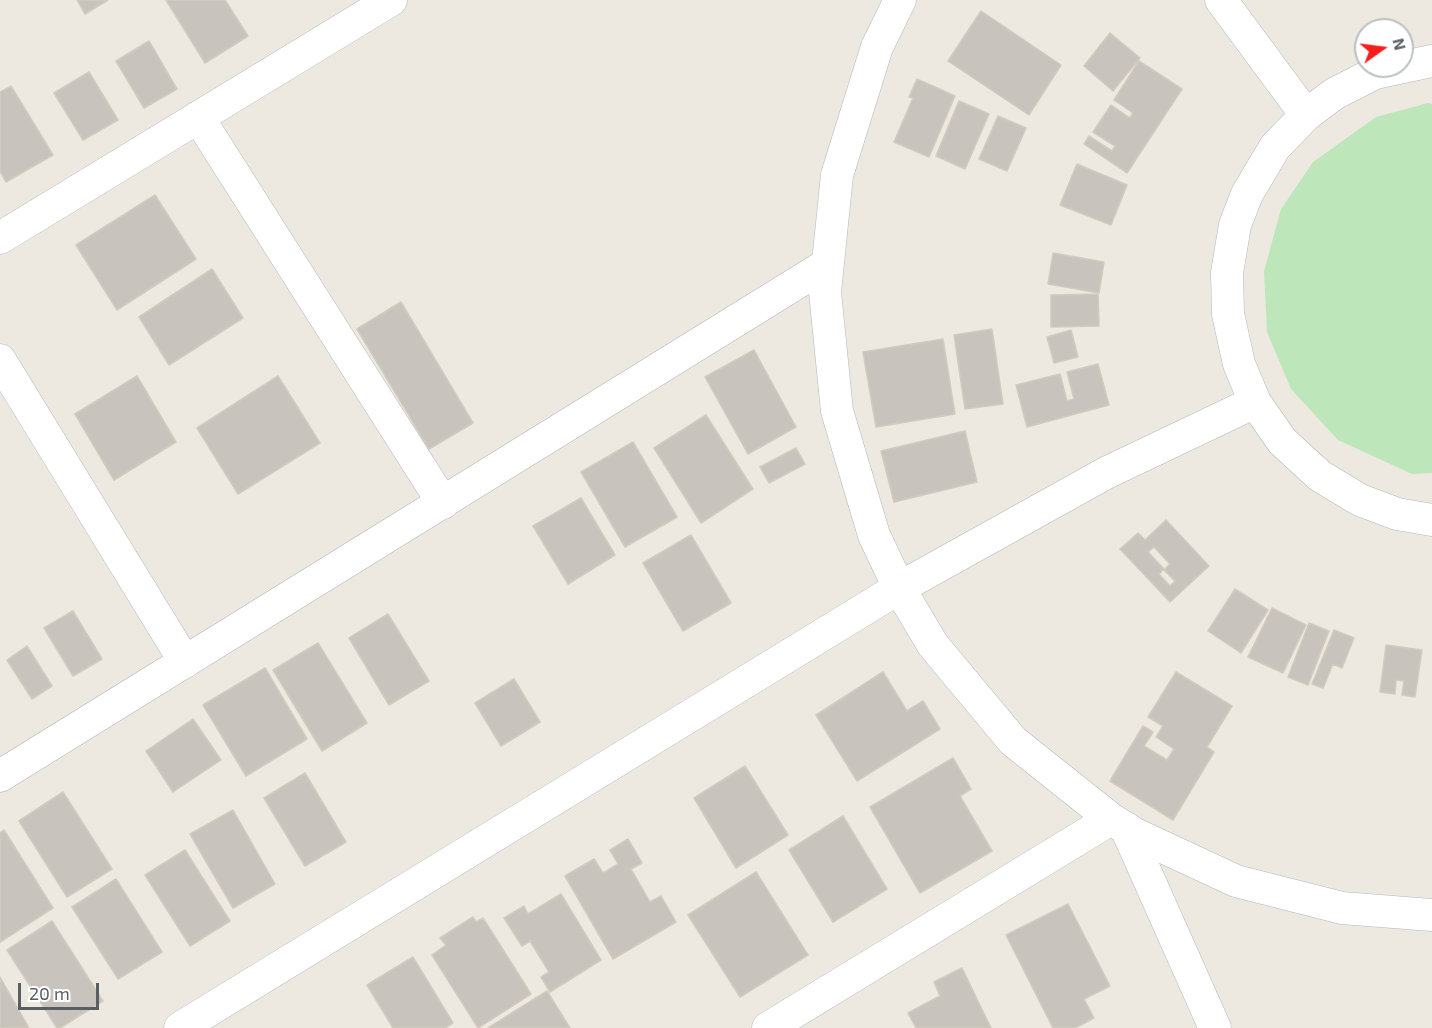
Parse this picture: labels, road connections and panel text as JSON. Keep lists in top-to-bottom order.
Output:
{
  "scale_bar": "20 m",
  "north": "right"
}
